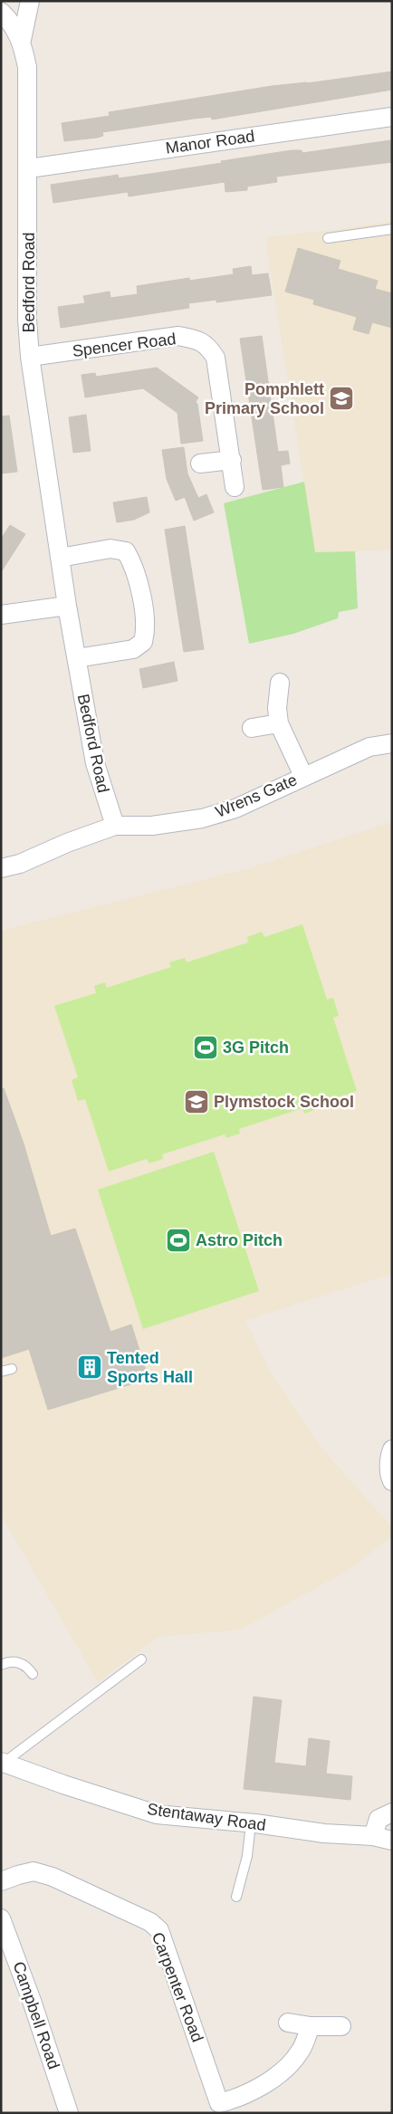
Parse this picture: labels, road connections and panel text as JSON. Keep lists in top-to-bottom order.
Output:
{
  "streets": {
    "street": [
      "Manor Road",
      "Bedford Road",
      "Spencer Road",
      "Wrens Gate",
      "Stentaway Road",
      "Carpenter Road",
      "Campbell Road"
    ]
  },
  "crossings": [
    ["Manor Road", "Bedford Road"],
    ["Bedford Road", "Spencer Road"],
    ["Bedford Road", "Wrens Gate"]
  ],
  "places": {
    "school or university": ["Pomphlett Primary School", "Plymstock School"],
    "sports": ["3G Pitch", "Astro Pitch"],
    "building": ["Tented Sports Hall"]
  }
}
